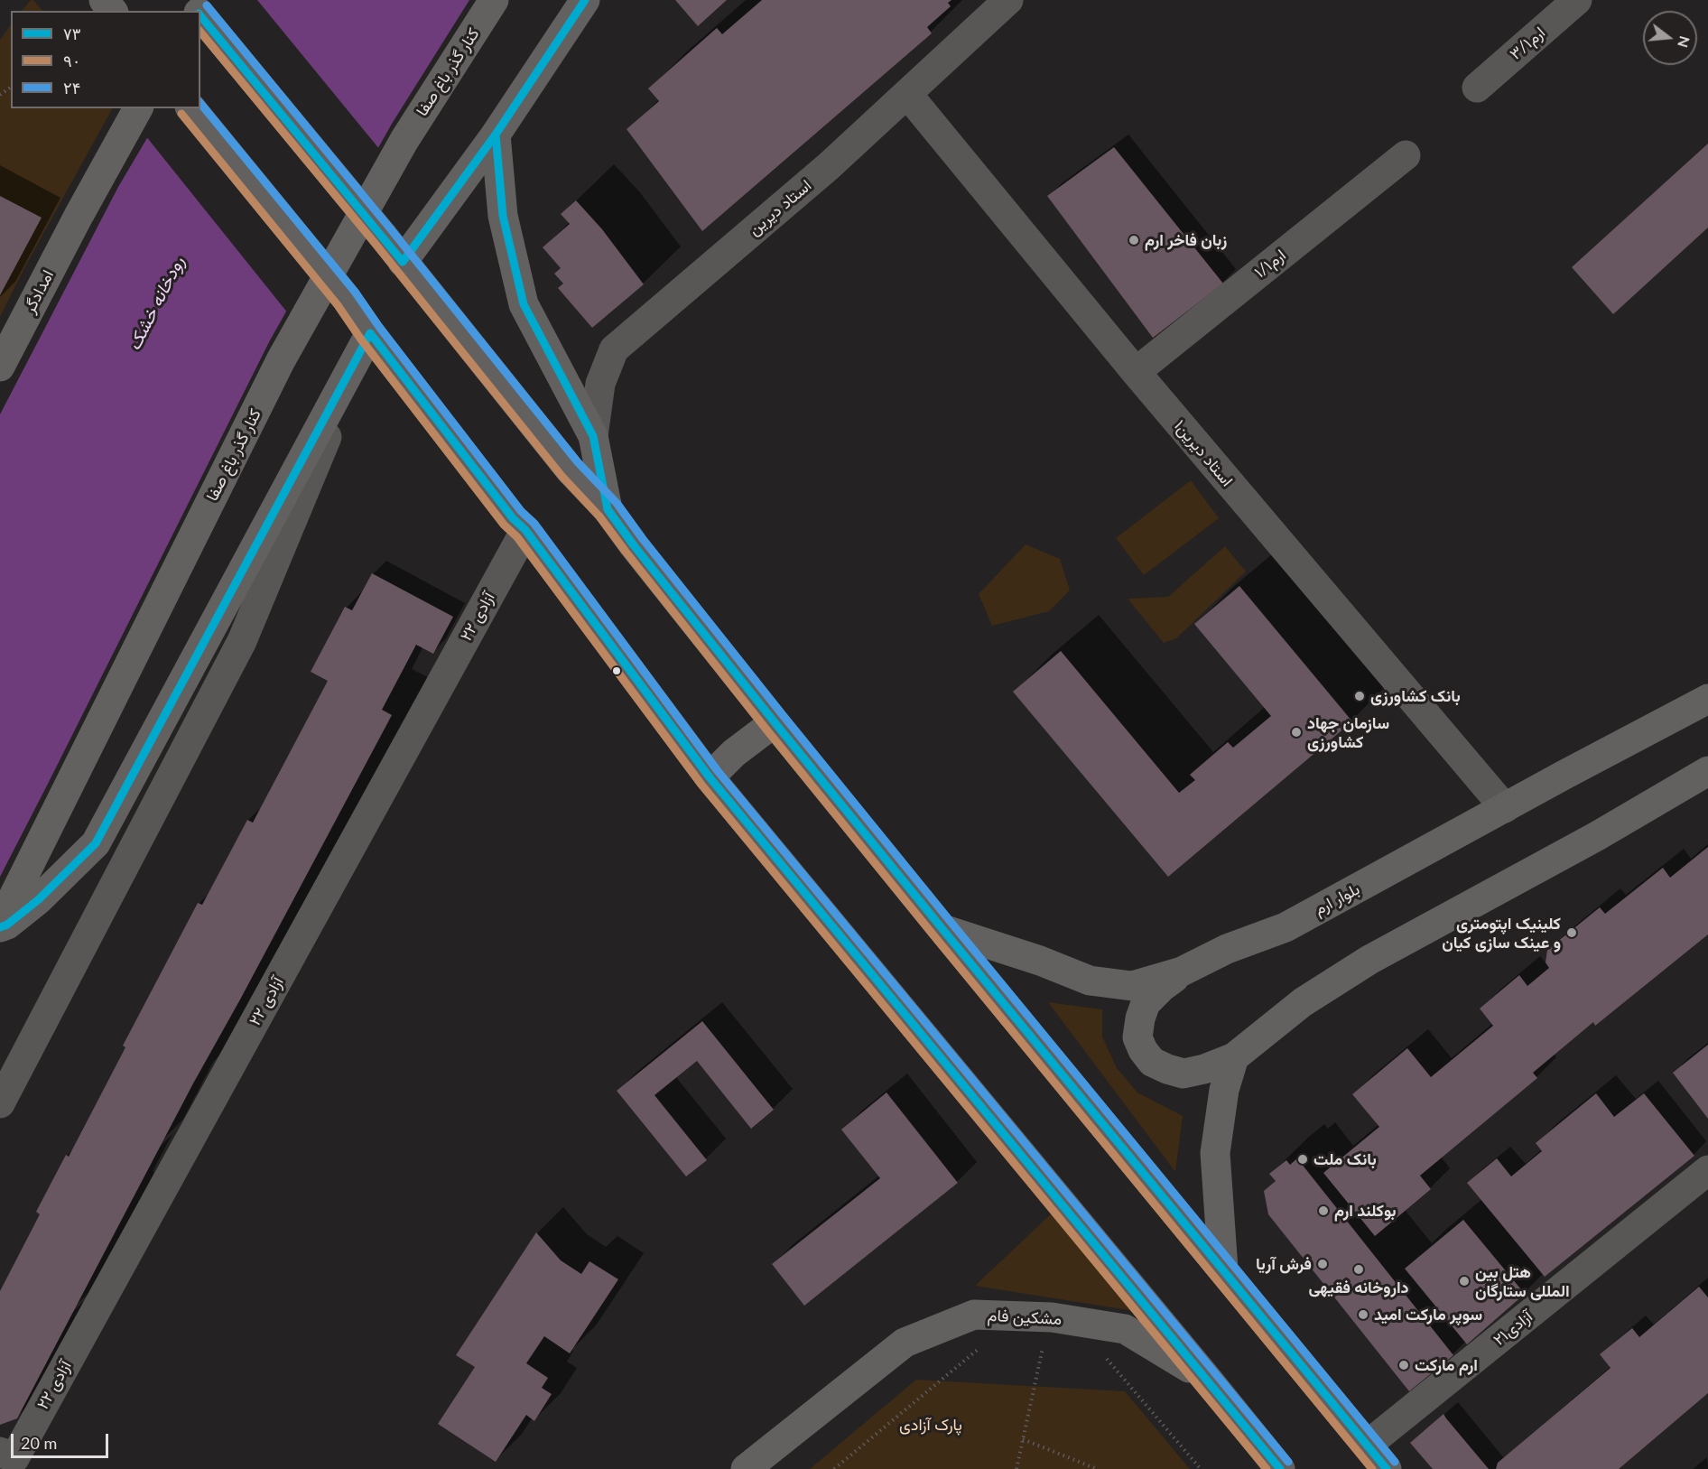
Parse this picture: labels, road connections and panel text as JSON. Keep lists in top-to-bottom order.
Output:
{
  "streets": {
    "main road": [
      "کنار گذر باغ صفا",
      "امدادگر",
      "بلوار ارم",
      "مشکین فام"
    ],
    "street": [
      "۳/۱ارم",
      "استاد دیرین",
      "۱/۱ارم",
      "استاد دیرین۱",
      "آزادی ۲۲",
      "آزادی۲۱"
    ]
  },
  "crossings": [
    ["استاد دیرین", "استاد دیرین۱"],
    ["۱/۱ارم", "استاد دیرین۱"],
    ["استاد دیرین۱", "بلوار ارم"]
  ],
  "water": ["رودخانه خشک"],
  "parks": ["پارک آزادی"],
  "places": [
    "زبان فاخر ارم",
    "بانک کشاورزی",
    "سازمان جهاد کشاورزی",
    "کلینیک اپتومتری و عینک سازی کیان",
    "بانک ملت",
    "بوکلند ارم",
    "فرش آریا",
    "داروخانه فقیهی",
    "هتل بین المللی ستارگان",
    "سوپر مارکت امید",
    "ارم مارکت"
  ],
  "lines": ["transit line ۷۳", "transit line ۲۴", "transit line ۹۰"],
  "legend": ["۷۳", "۹۰", "۲۴"],
  "scale_bar": "20 m",
  "north": "right"
}
